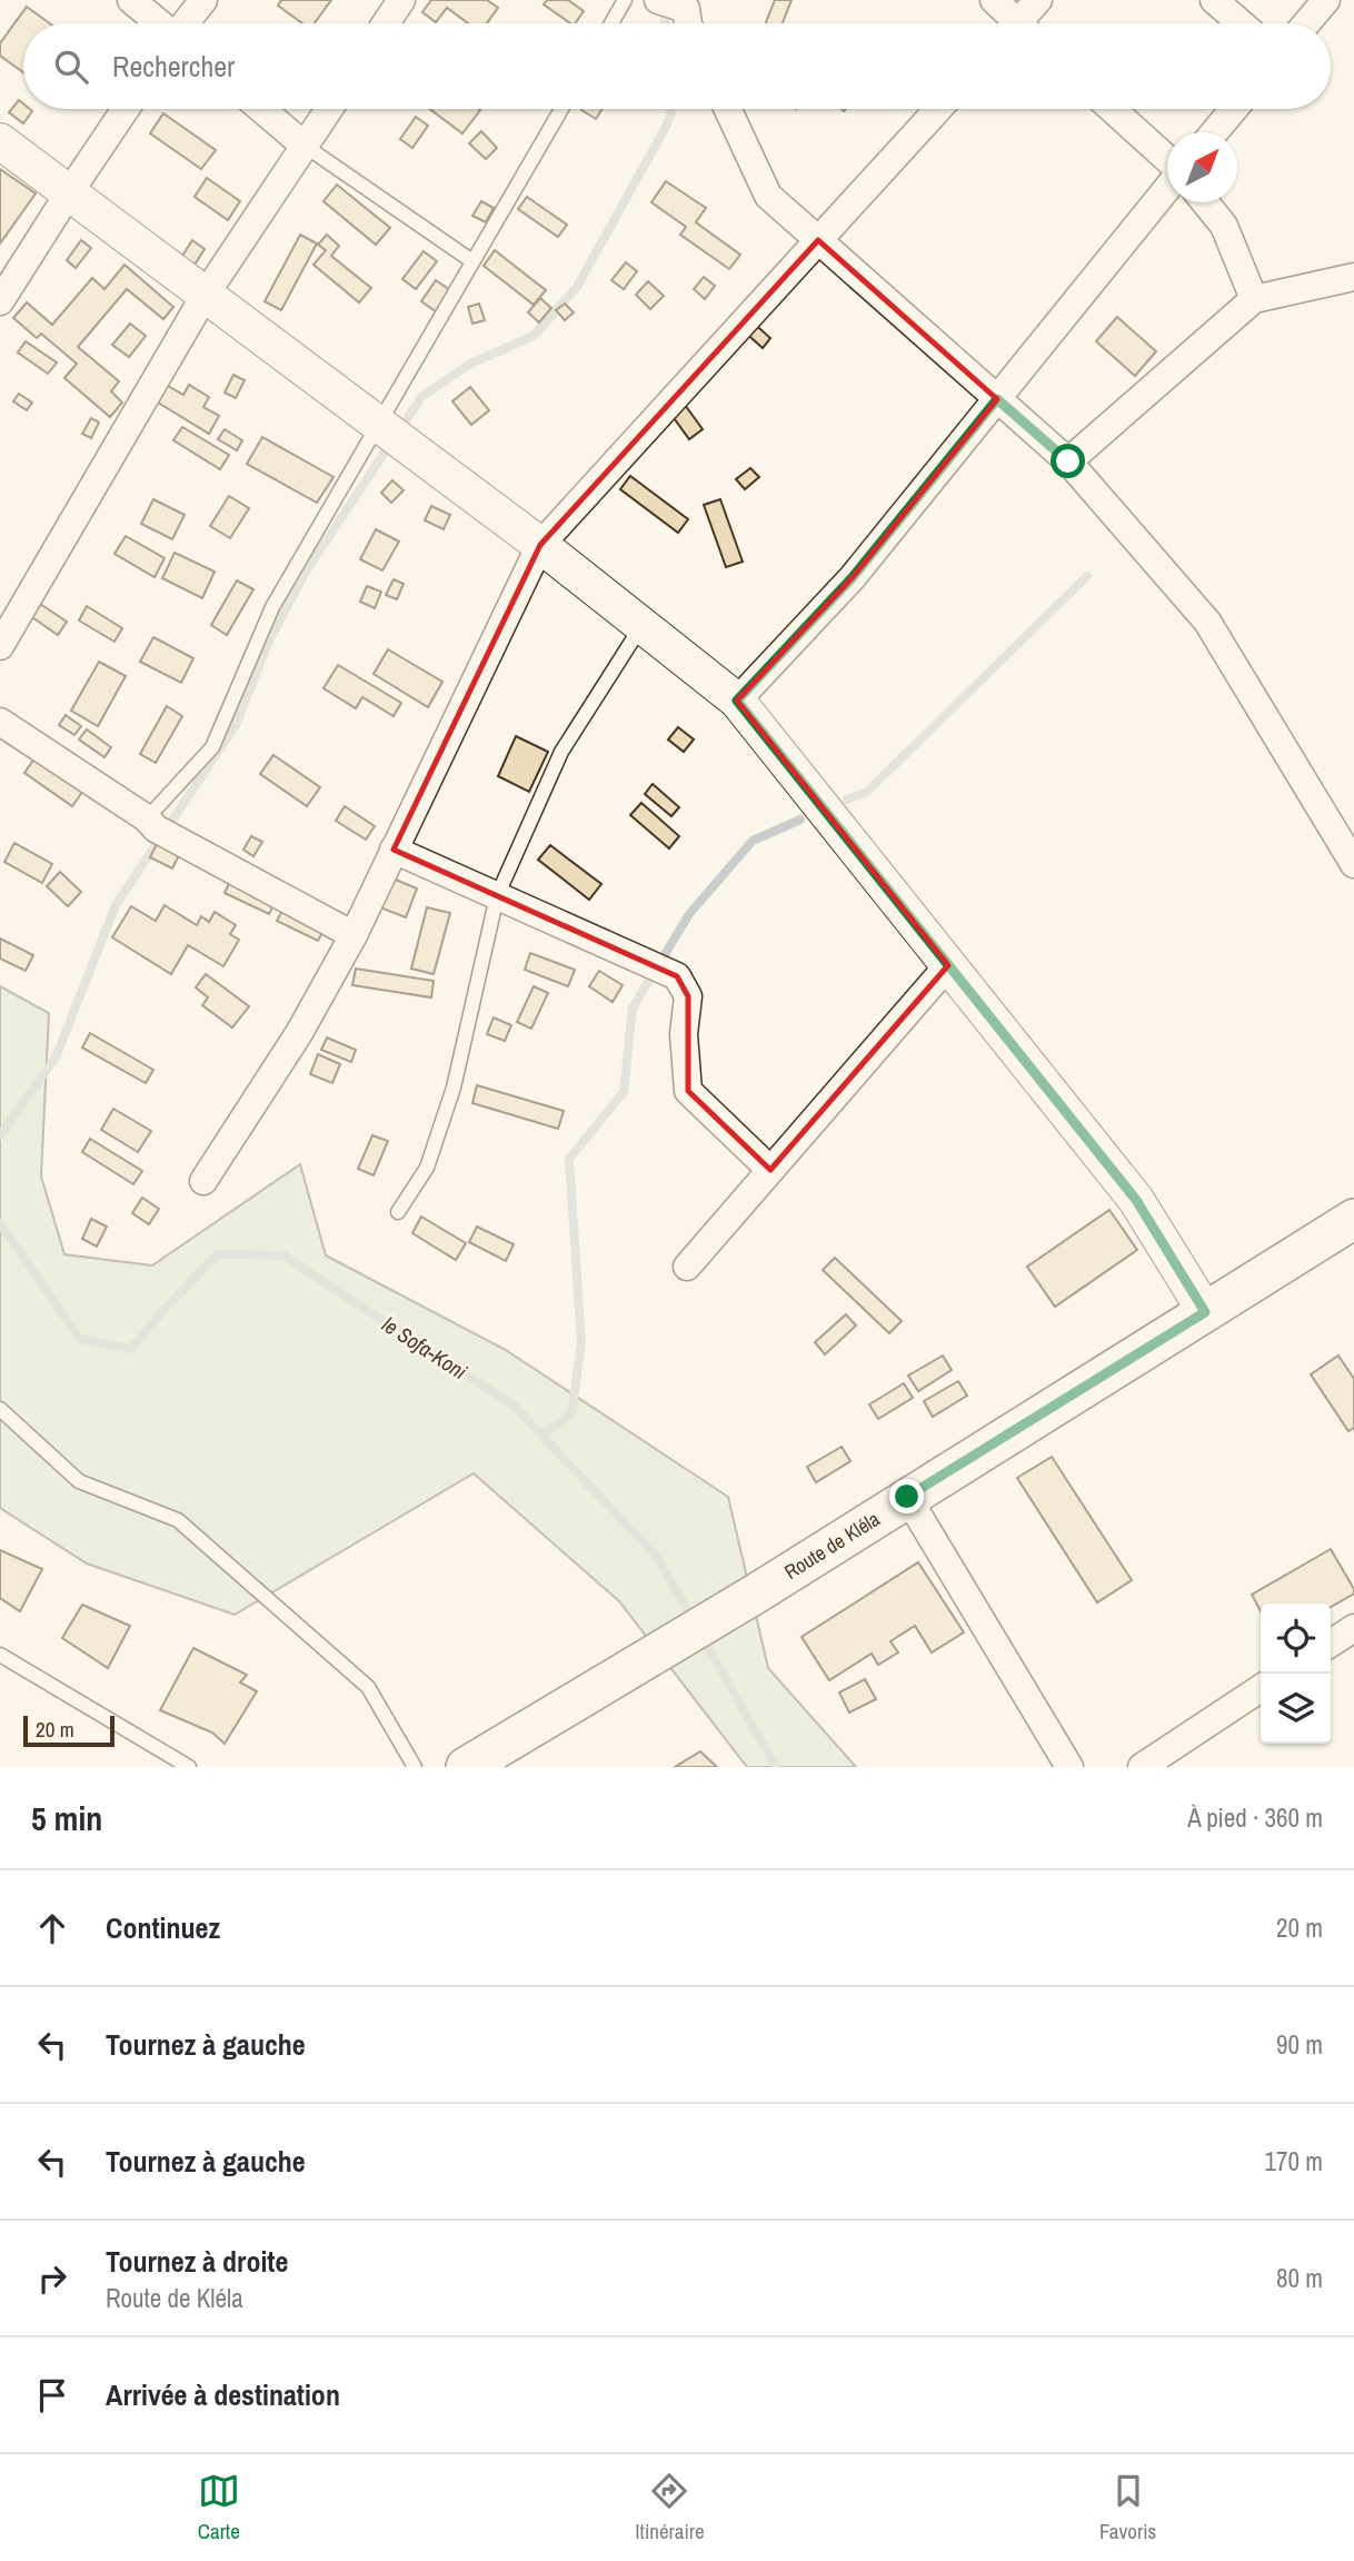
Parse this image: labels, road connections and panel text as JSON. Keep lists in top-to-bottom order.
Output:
{
  "streets": {
    "main road": ["Route de Kléla"]
  },
  "water": ["le Sofa-Koni"],
  "scale_bar": "20 m",
  "north": "top right",
  "page": {
    "search": "Rechercher",
    "scale": "20 m",
    "heading": ["5 min", "À pied · 360 m"],
    "list": [
      ["Continuez", "20 m"],
      ["Tournez à gauche", "90 m"],
      ["Tournez à gauche", "170 m"],
      ["Tournez à droite", "Route de Kléla", "80 m"],
      "Arrivée à destination"
    ],
    "nav": ["Carte", "Itinéraire", "Favoris"]
  }
}
